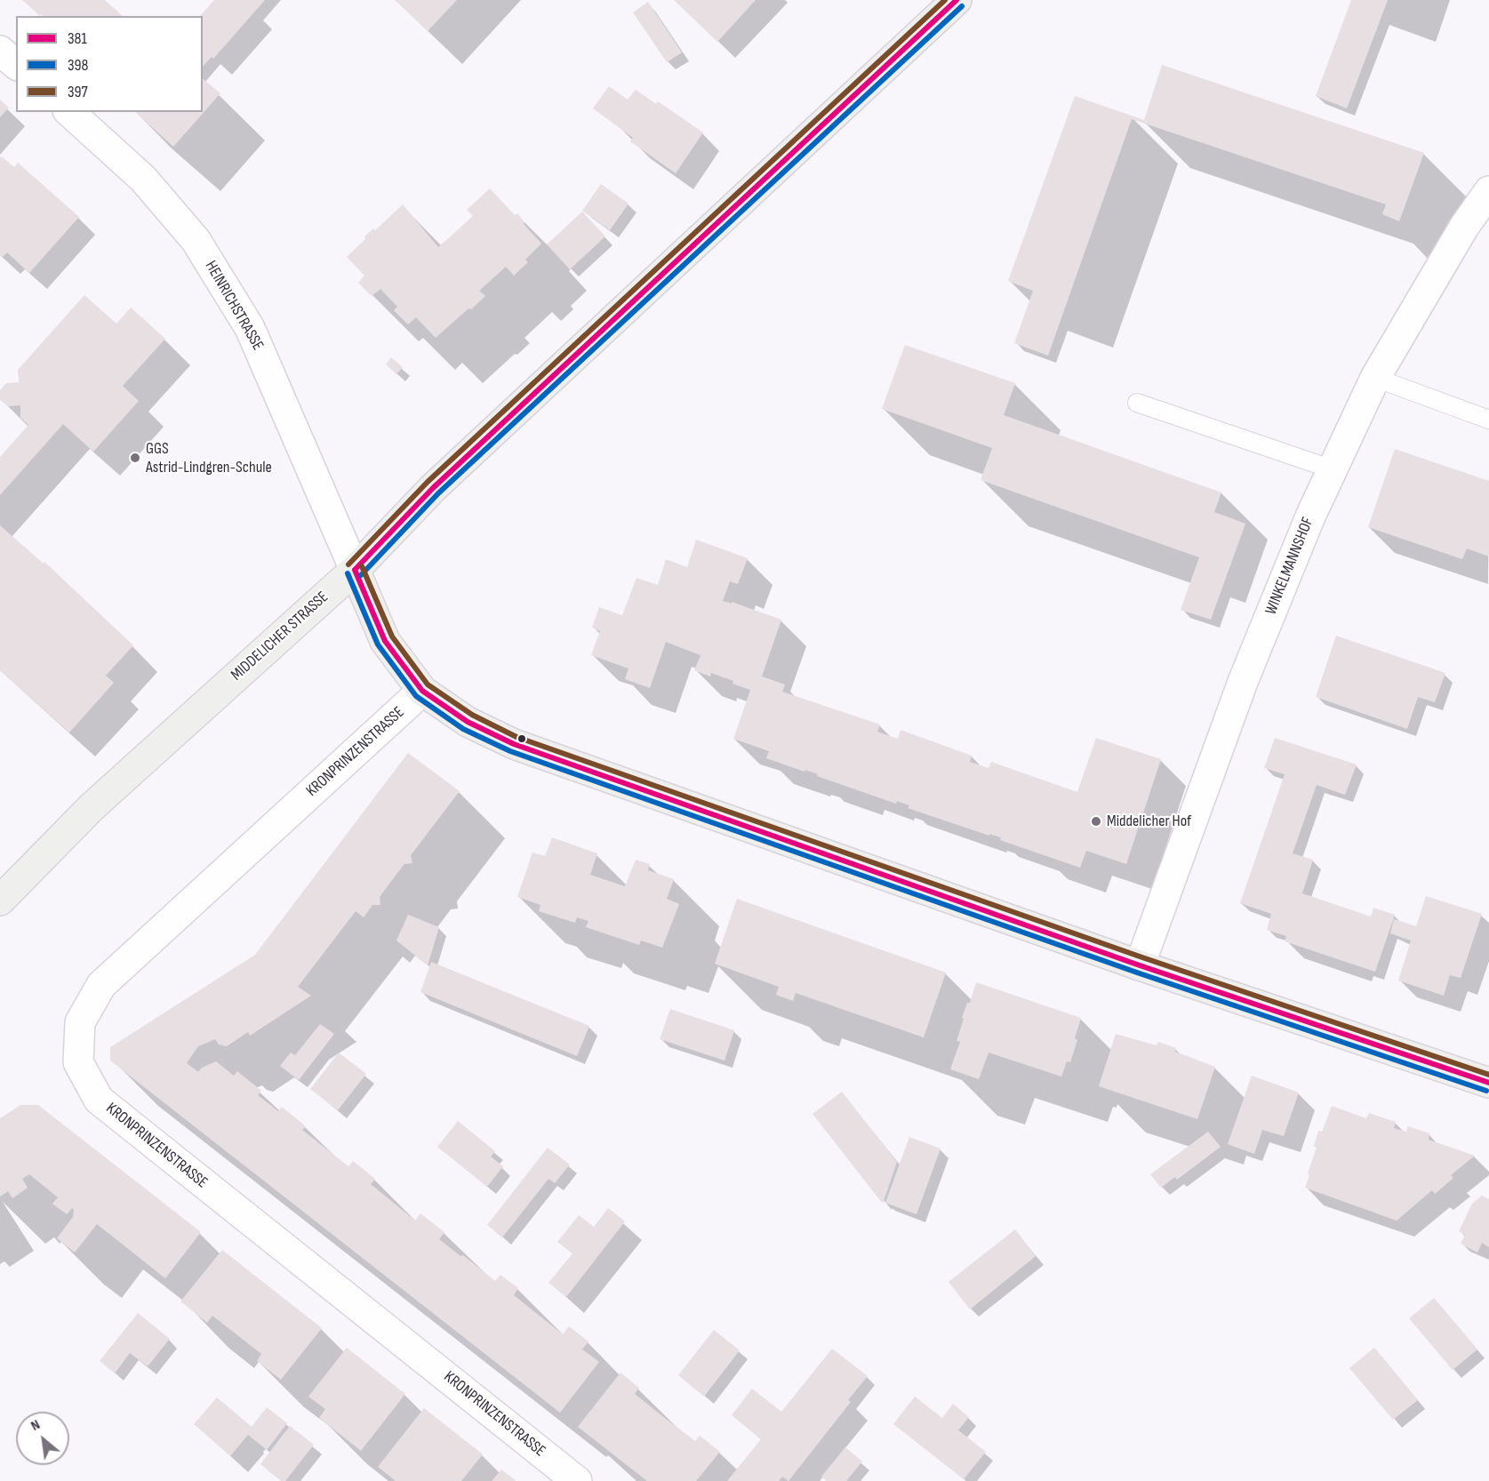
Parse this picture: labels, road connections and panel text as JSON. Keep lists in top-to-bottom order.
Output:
{
  "streets": {
    "street": [
      "HEINRICHSTRASSE",
      "WINKELMANNSHOF",
      "MIDDELICHER STRASSE",
      "KRONPRINZENSTRASSE"
    ]
  },
  "crossings": [
    ["HEINRICHSTRASSE", "MIDDELICHER STRASSE"]
  ],
  "places": ["GGS Astrid-Lindgren-Schule", "Middelicher Hof"],
  "lines": ["transit line 381", "transit line 397", "transit line 398"],
  "legend": ["381", "398", "397"],
  "north": "top left"
}
